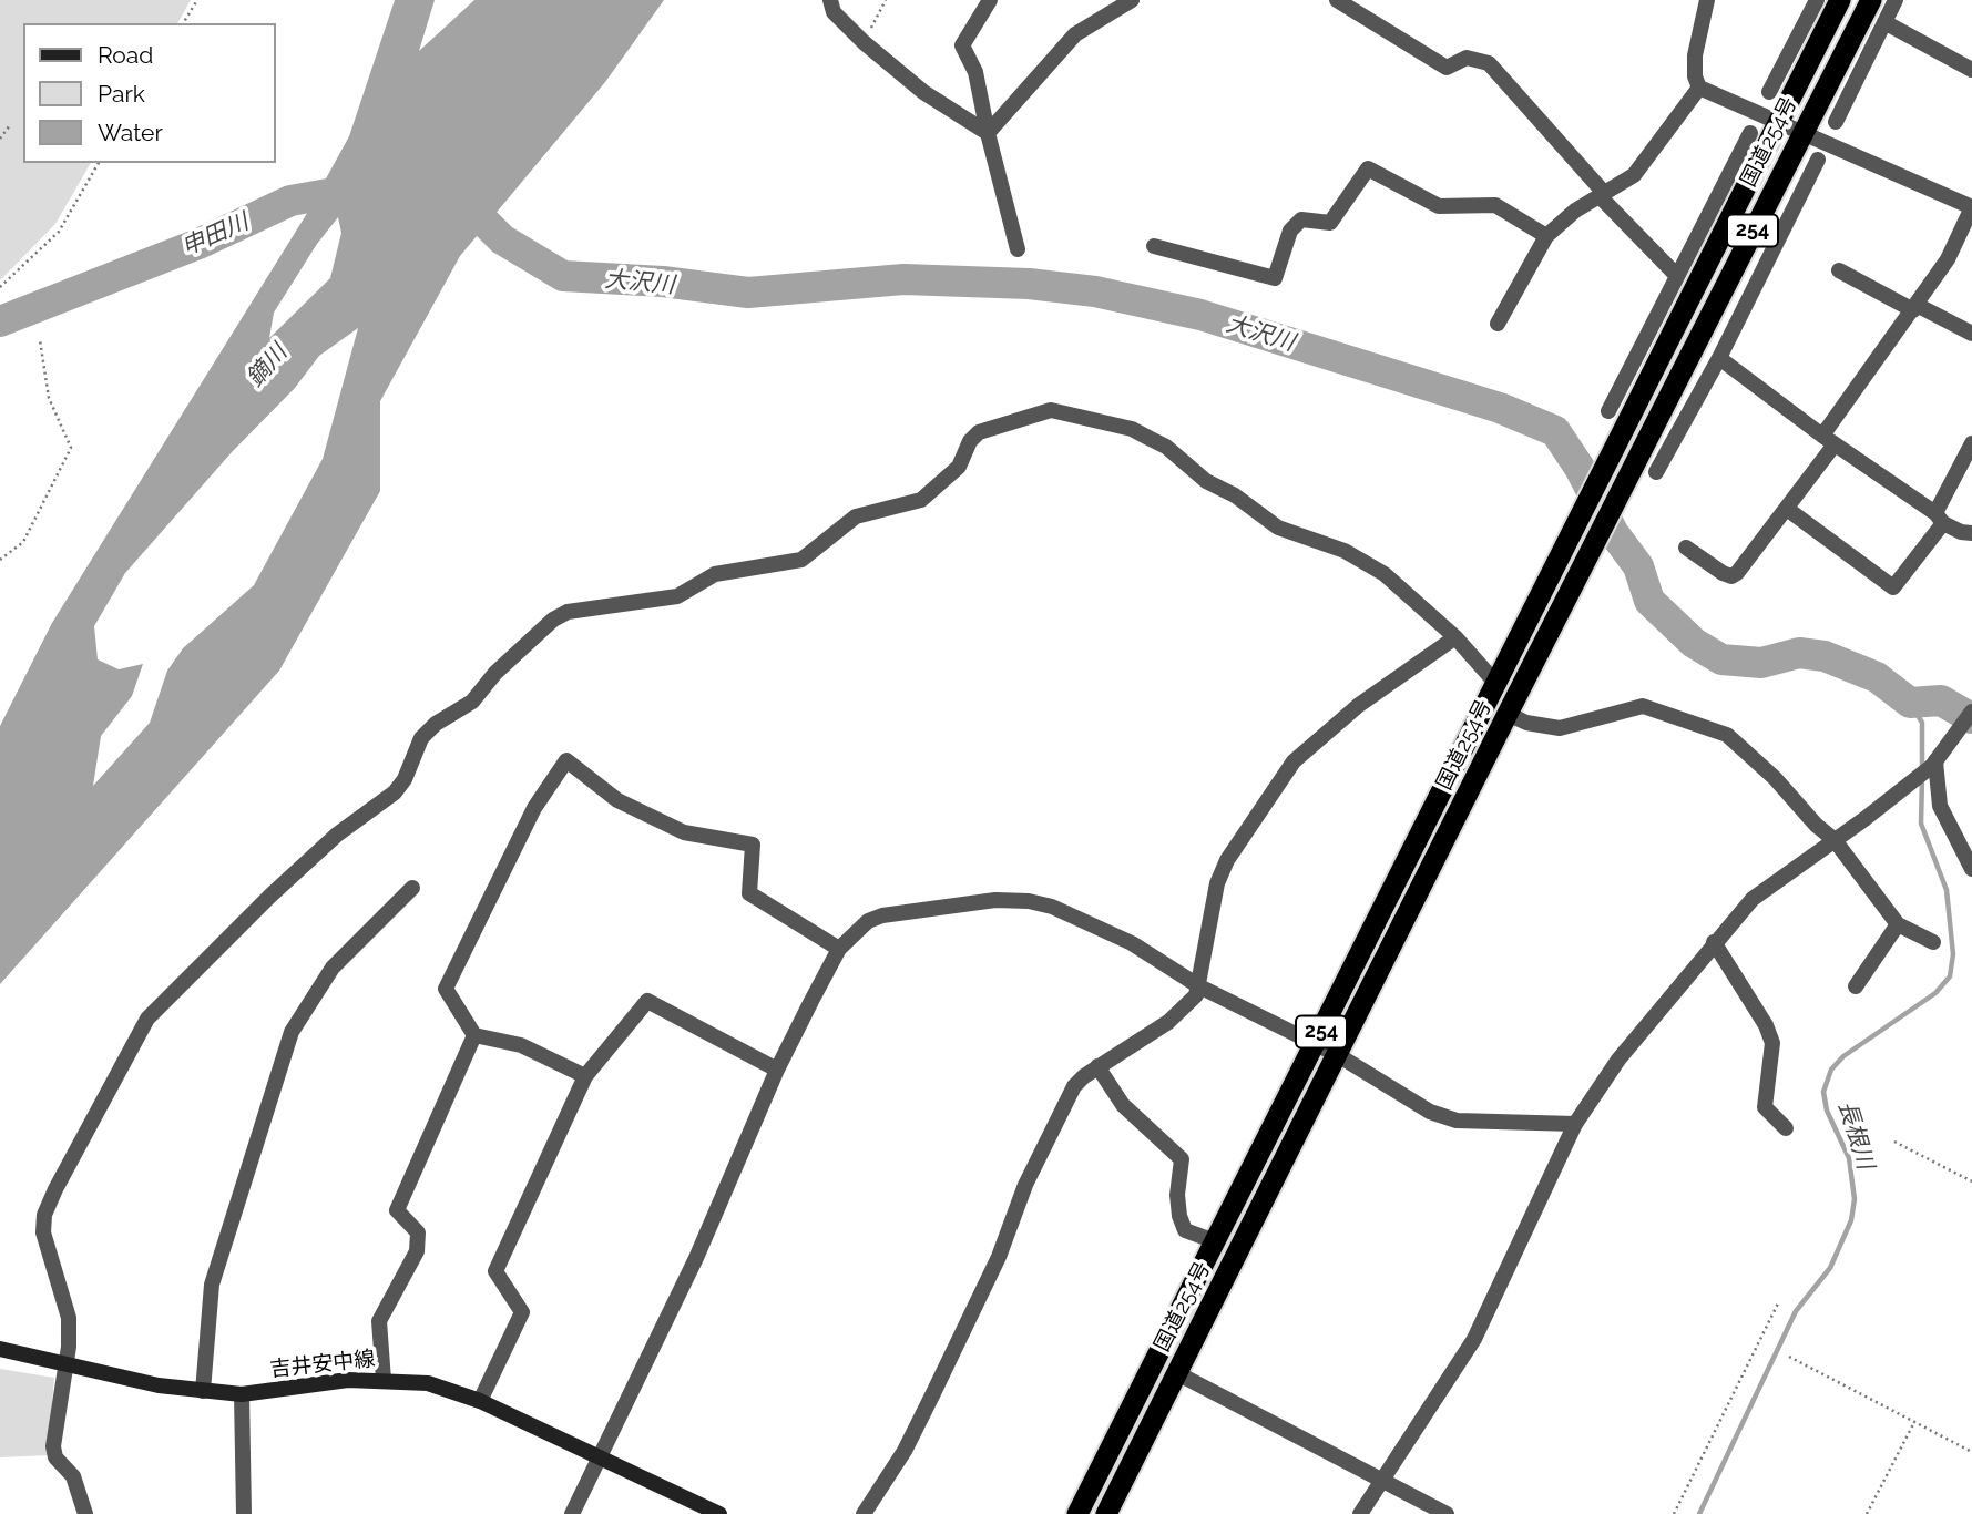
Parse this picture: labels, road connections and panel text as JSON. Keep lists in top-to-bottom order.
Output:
{
  "streets": {
    "highway": ["国道254号", "254"],
    "main road": ["吉井安中線"]
  },
  "water": [
    "申田川",
    "大沢川",
    "鏑川",
    "長根川"
  ],
  "legend": ["Road", "Park", "Water"]
}
